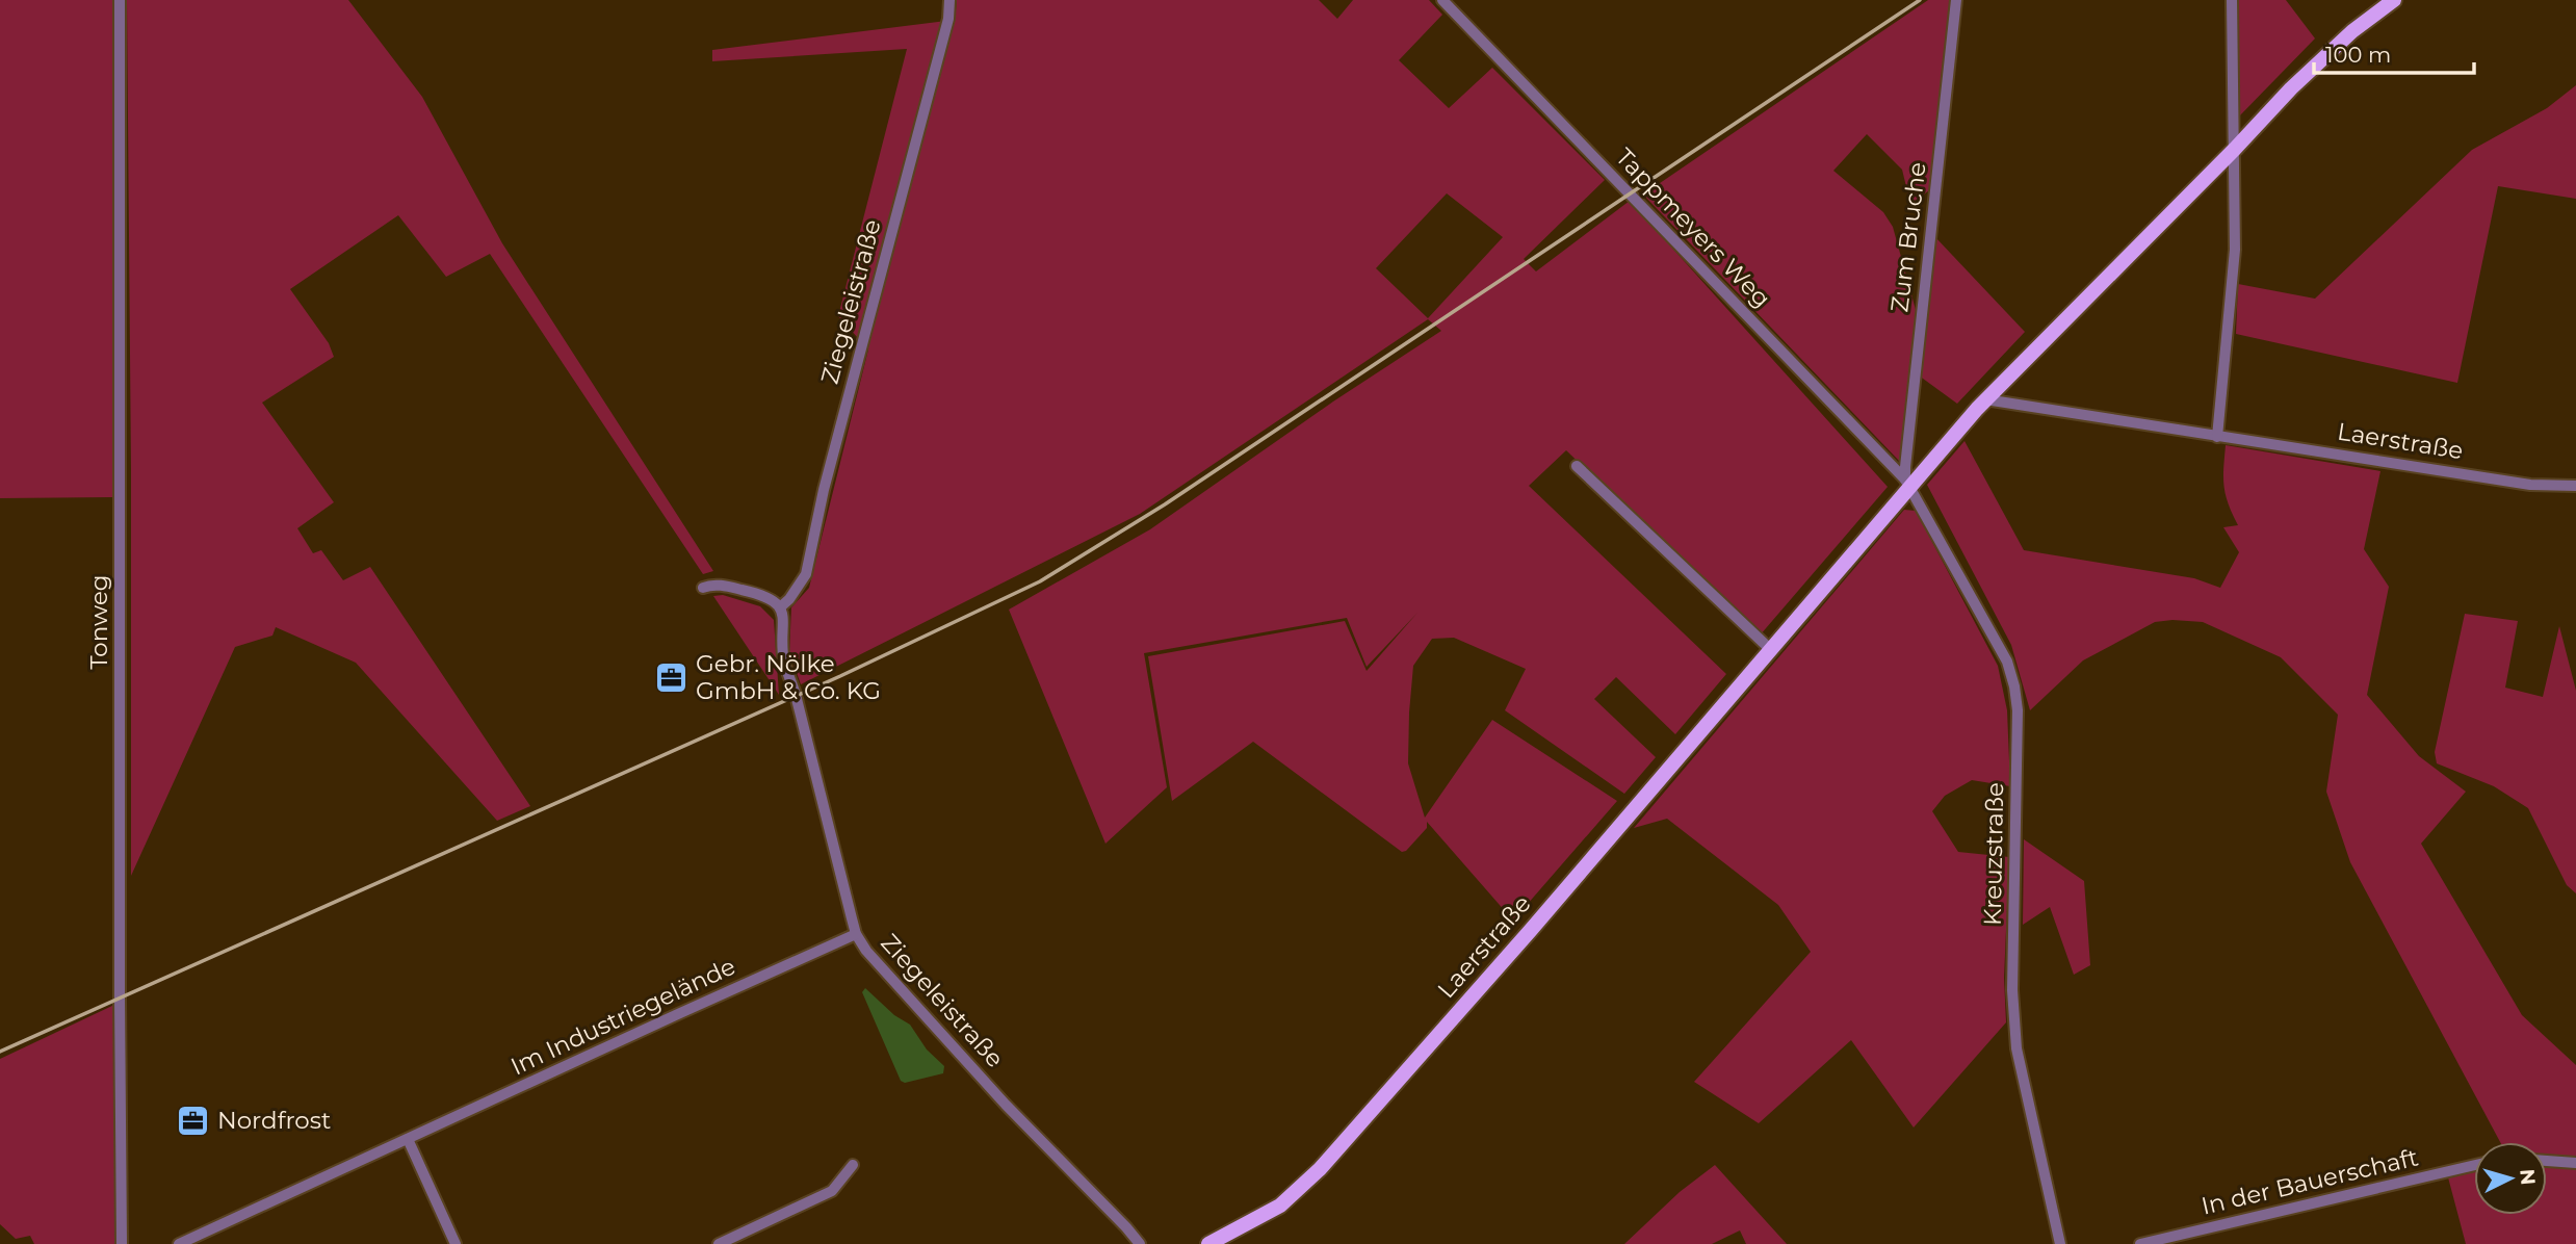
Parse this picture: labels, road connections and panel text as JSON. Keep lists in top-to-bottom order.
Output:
{
  "streets": {
    "main road": ["Laerstraße"],
    "street": [
      "Tappmeyers Weg",
      "Zum Bruche",
      "Ziegeleistraße",
      "Tonweg",
      "Kreuzstraße",
      "Im Industriegelände",
      "In der Bauerschaft"
    ]
  },
  "crossings": [
    ["Tappmeyers Weg", "Zum Bruche"],
    ["Tappmeyers Weg", "Laerstraße"],
    ["Tappmeyers Weg", "Kreuzstraße"],
    ["Zum Bruche", "Laerstraße"],
    ["Zum Bruche", "Kreuzstraße"],
    ["Ziegeleistraße", "Im Industriegelände"],
    ["Laerstraße", "Kreuzstraße"]
  ],
  "places": {
    "office": ["Gebr. Nölke GmbH & Co. KG", "Nordfrost"]
  },
  "scale_bar": "100 m",
  "north": "right"
}
